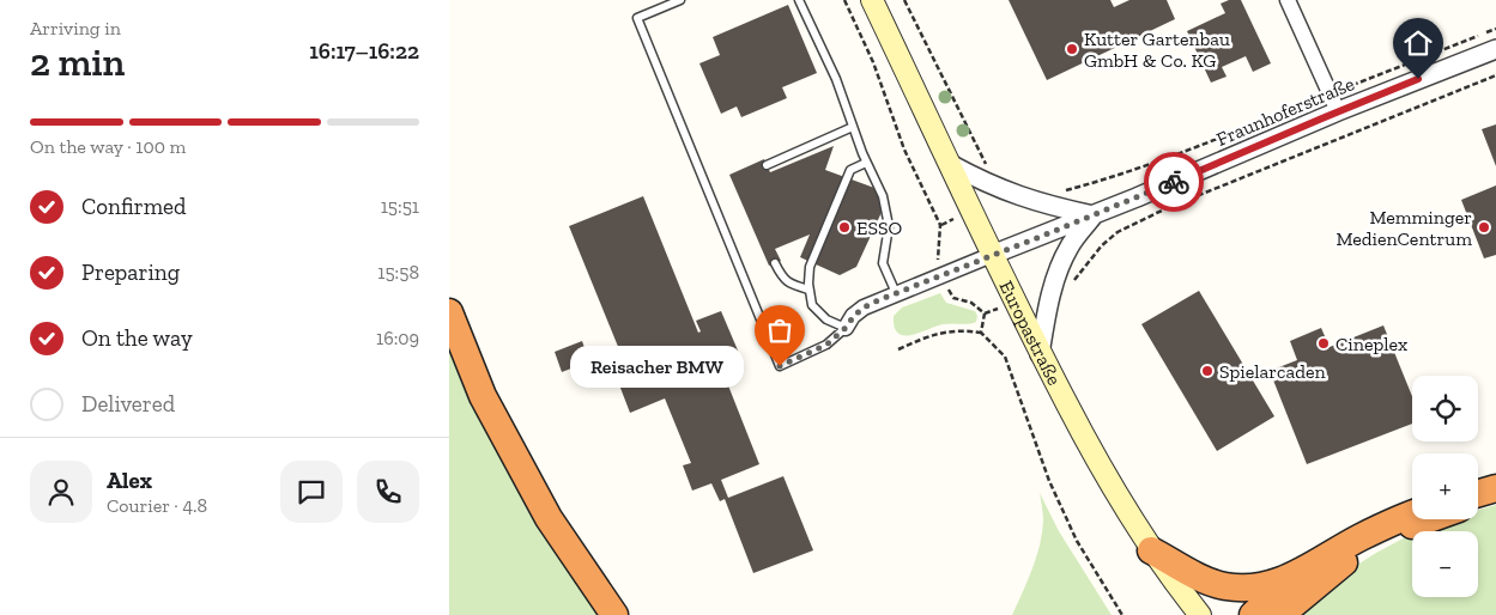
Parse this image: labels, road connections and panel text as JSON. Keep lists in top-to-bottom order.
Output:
{
  "streets": {
    "main road": ["Europastraße"],
    "street": ["Fraunhoferstraße"]
  },
  "crossings": [
    ["Fraunhoferstraße", "Europastraße"]
  ],
  "places": [
    "Kutter Gartenbau GmbH & Co. KG",
    "ESSO",
    "Memminger MedienCentrum",
    "Cineplex",
    "Reisacher BMW",
    "Spielarcaden"
  ],
  "page": {
    "heading": ["2 min", "Arriving in", "16:17–16:22"],
    "panel": ["Alex", "Courier · 4.8"],
    "bar": "On the way · 100 m",
    "list": [
      ["Confirmed", "15:51"],
      ["Preparing", "15:58"],
      ["On the way", "16:09"],
      "Delivered"
    ],
    "bubble": "Reisacher BMW",
    "map_buttons": ["+", "−"]
  }
}
